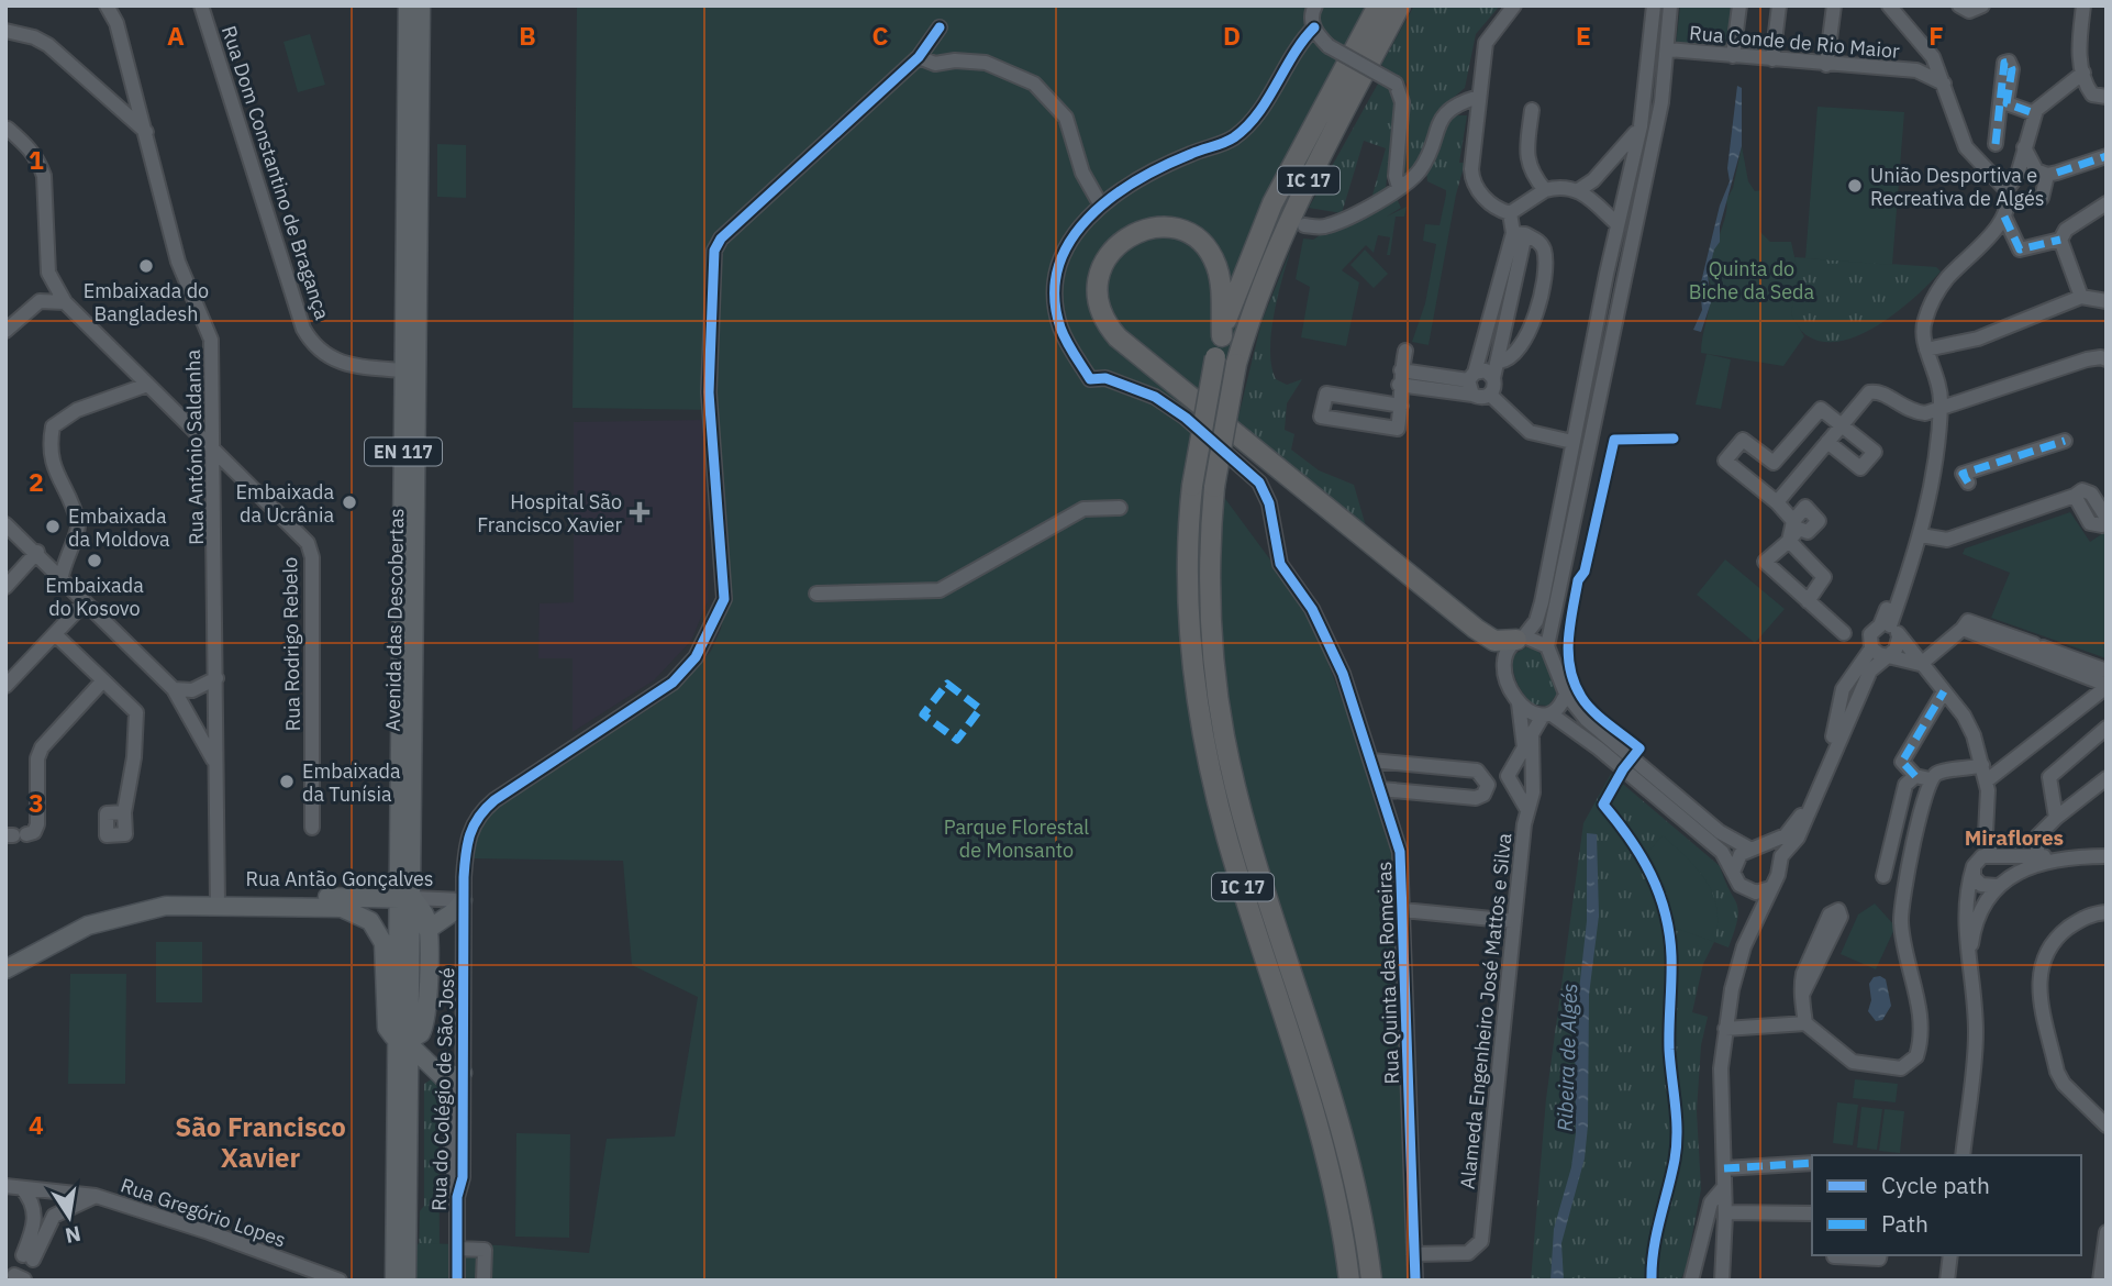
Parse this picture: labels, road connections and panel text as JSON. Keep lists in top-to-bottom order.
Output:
{
  "streets": {
    "highway": ["IC 17"],
    "main road": ["EN 117", "Avenida das Descobertas", "Rua Antão Gonçalves"],
    "street": [
      "Rua Conde de Rio Maior",
      "Rua Dom Constantino de Bragança",
      "Rua António Saldanha",
      "Rua Rodrigo Rebelo",
      "Rua Quinta das Romeiras",
      "Alameda Engenheiro José Mattos e Silva",
      "Rua do Colégio de São José",
      "Rua Gregório Lopes"
    ]
  },
  "crossings": [
    ["Rua Dom Constantino de Bragança", "Avenida das Descobertas"],
    ["Rua António Saldanha", "Rua Rodrigo Rebelo"],
    ["Rua António Saldanha", "Rua Antão Gonçalves"],
    ["Avenida das Descobertas", "Rua Antão Gonçalves"],
    ["Rua Antão Gonçalves", "Rua do Colégio de São José"],
    ["Rua Quinta das Romeiras", "Alameda Engenheiro José Mattos e Silva"]
  ],
  "districts": ["Miraflores", "São Francisco Xavier"],
  "water": ["Ribeira de Algés"],
  "parks": ["Quinta do Biche da Seda", "Parque Florestal de Monsanto"],
  "places": {
    "other": [
      "União Desportiva e Recreativa de Algés",
      "Embaixada do Bangladesh",
      "Embaixada da Ucrânia",
      "Embaixada da Moldova",
      "Embaixada do Kosovo",
      "Embaixada da Tunísia"
    ],
    "health": ["Hospital São Francisco Xavier"]
  },
  "legend": ["Cycle path", "Path"],
  "north": "bottom",
  "grid": {
    "columns": [
      "A",
      "B",
      "C",
      "D",
      "E",
      "F"
    ],
    "rows": [
      "1",
      "2",
      "3",
      "4"
    ]
  }
}
